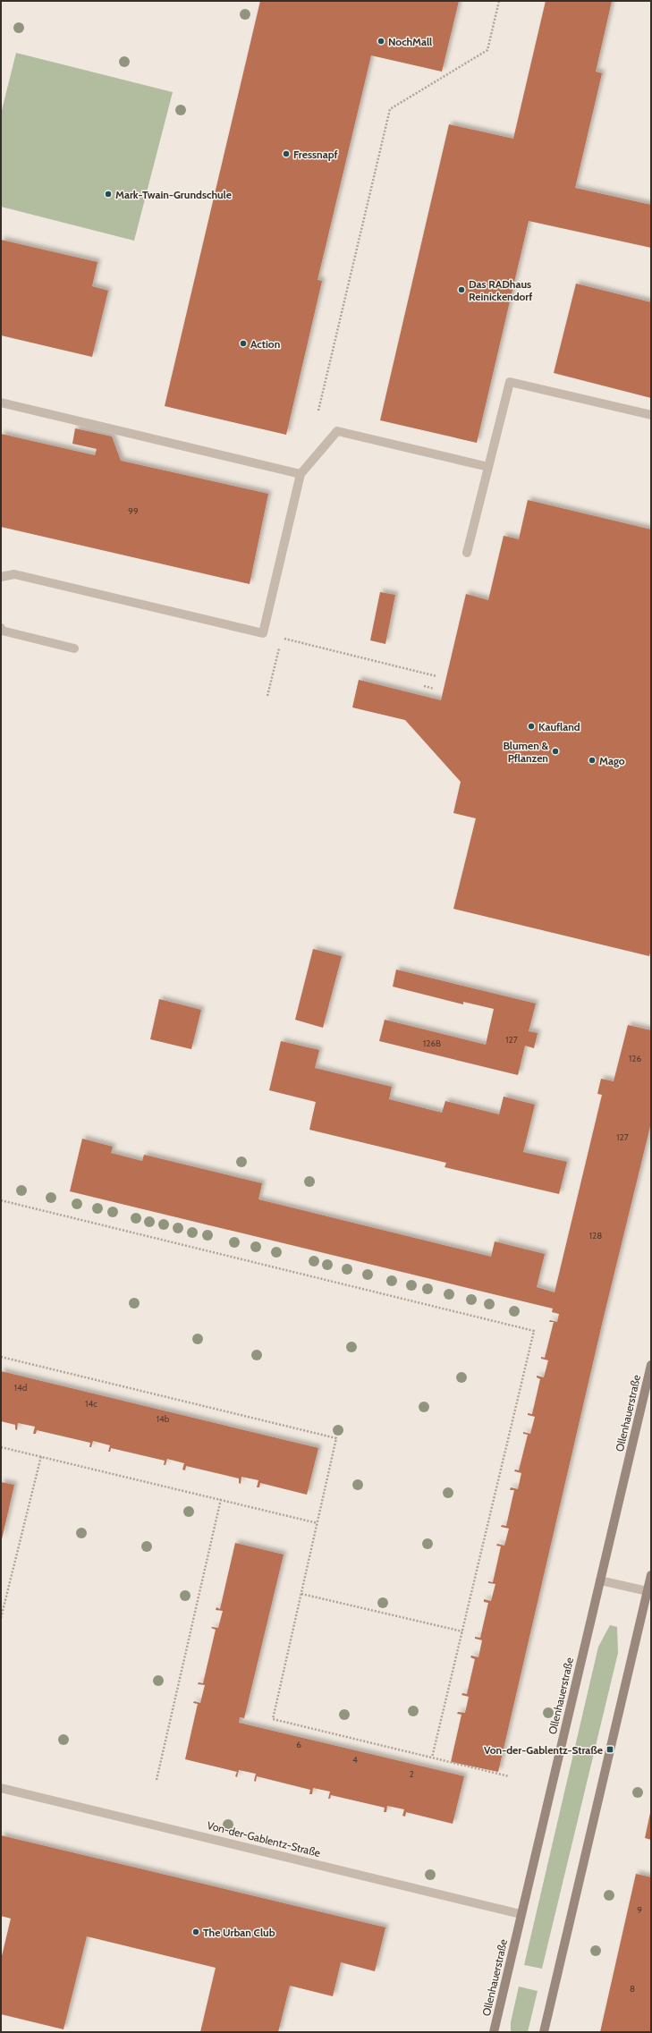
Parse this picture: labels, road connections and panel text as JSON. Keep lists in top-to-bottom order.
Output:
{
  "streets": {
    "main road": ["Ollenhauerstraße"],
    "street": ["Von-der-Gablentz-Straße"]
  },
  "crossings": [
    ["Ollenhauerstraße", "Von-der-Gablentz-Straße"]
  ],
  "places": {
    "other": [
      "NochMall",
      "Fressnapf",
      "Mark-Twain-Grundschule",
      "Das RADhaus Reinickendorf",
      "Action",
      "Kaufland",
      "Blumen & Pflanzen",
      "Mago",
      "The Urban Club"
    ],
    "transit": ["Von-der-Gablentz-Straße"]
  },
  "house_numbers": [
    "99",
    "127",
    "126B",
    "126",
    "127",
    "128",
    "14d",
    "14c",
    "14b",
    "6",
    "4",
    "2",
    "9",
    "8"
  ]
}
